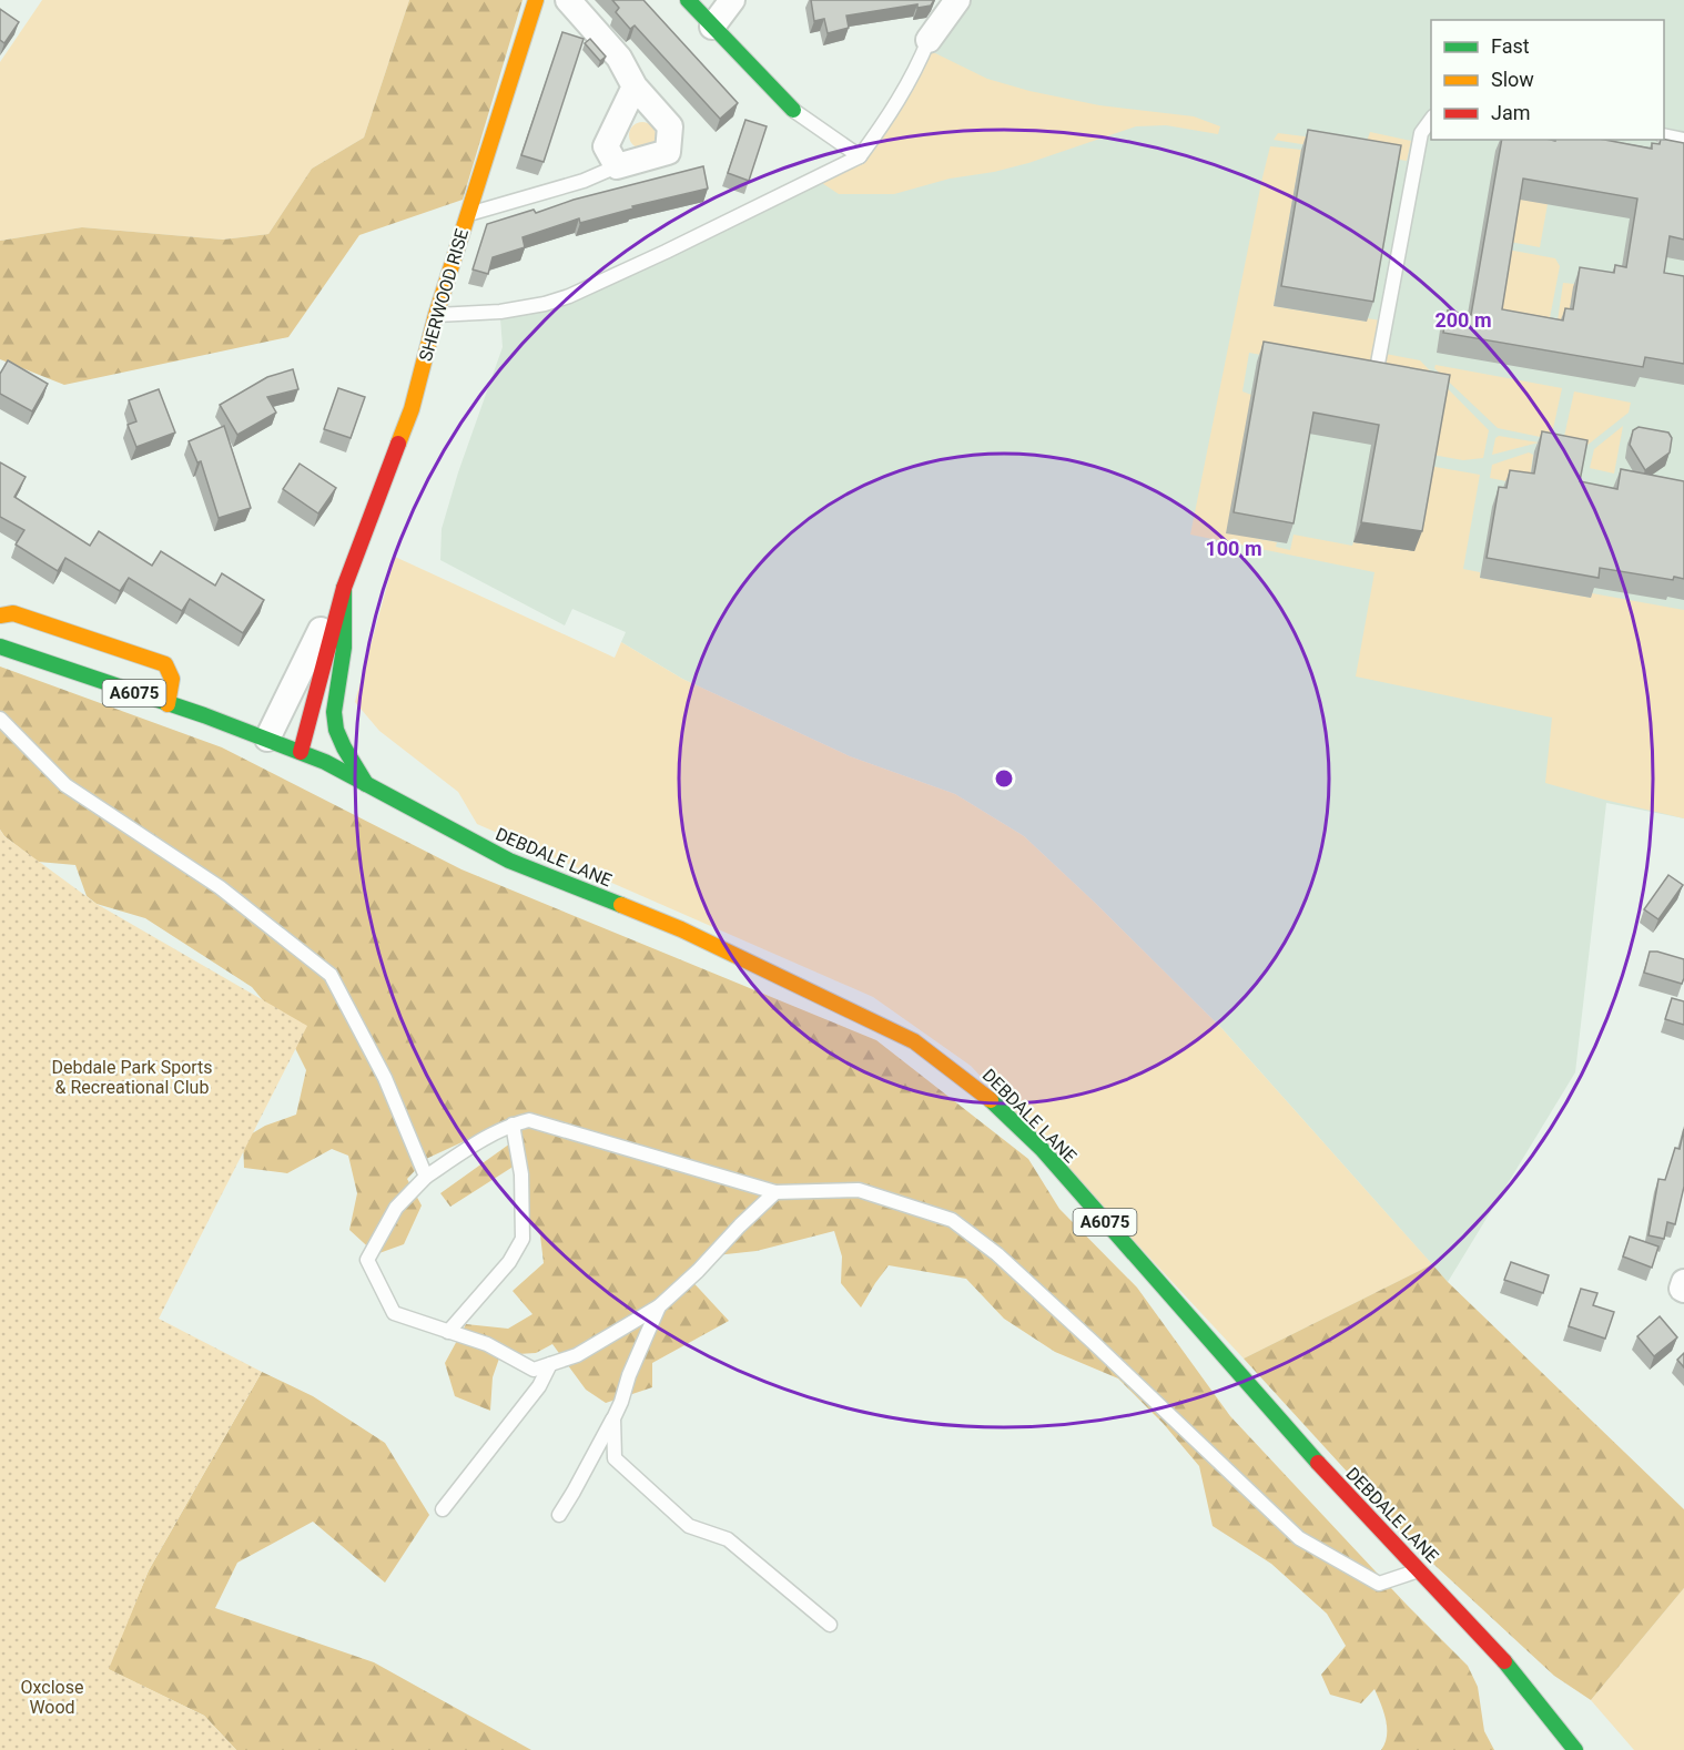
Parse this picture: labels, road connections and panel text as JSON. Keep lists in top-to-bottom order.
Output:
{
  "streets": {
    "main road": ["SHERWOOD RISE", "A6075", "DEBDALE LANE"]
  },
  "crossings": [
    ["SHERWOOD RISE", "DEBDALE LANE"]
  ],
  "parks": ["Debdale Park Sports & Recreational Club", "Oxclose Wood"],
  "legend": ["Fast", "Slow", "Jam"],
  "rings": ["200 m", "100 m"]
}
